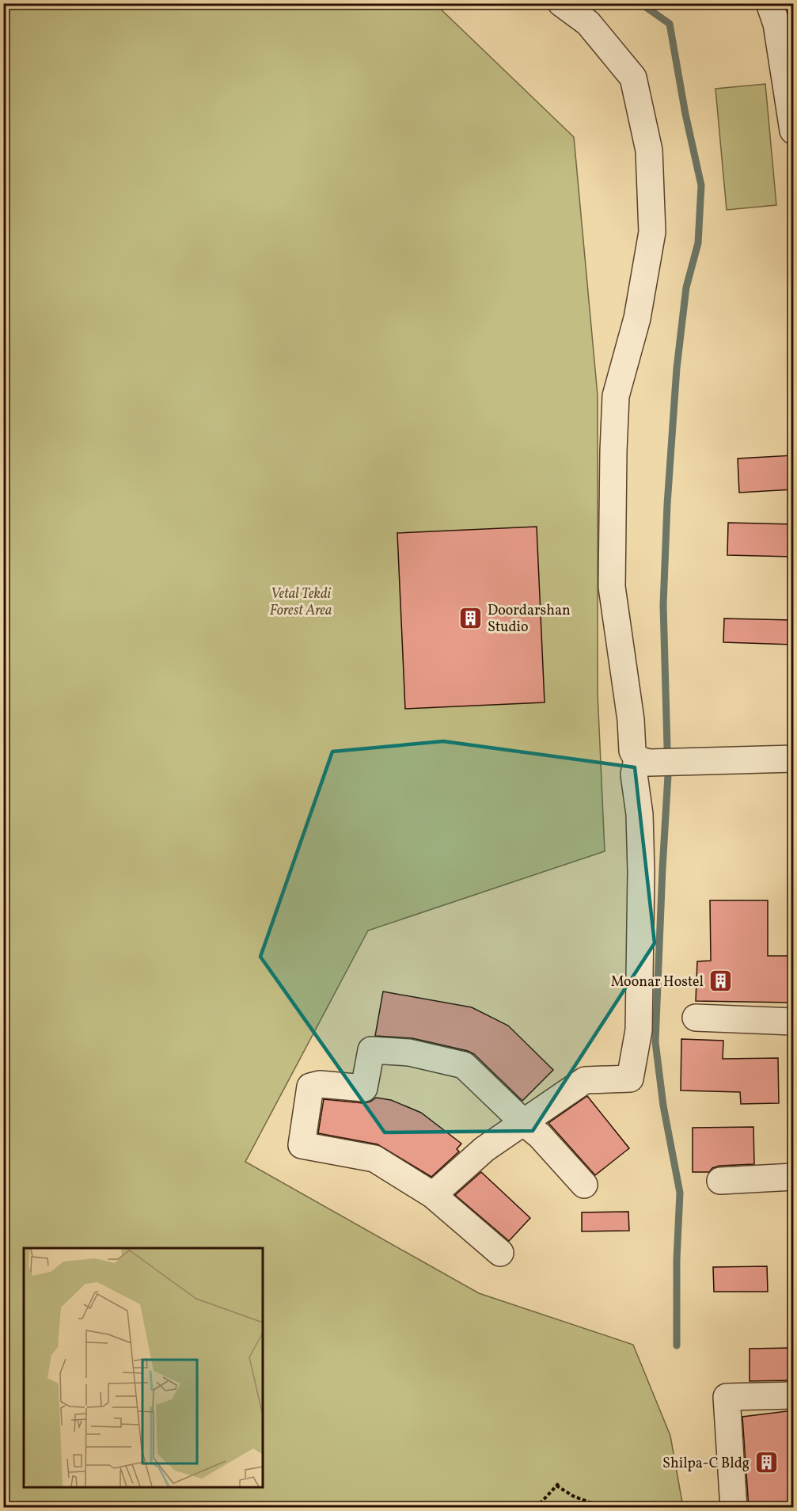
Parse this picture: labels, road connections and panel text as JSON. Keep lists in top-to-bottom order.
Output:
{
  "parks": ["Vetal Tekdi Forest Area"],
  "places": {
    "building": ["Doordarshan Studio", "Moonar Hostel", "Shilpa-C Bldg"]
  }
}
